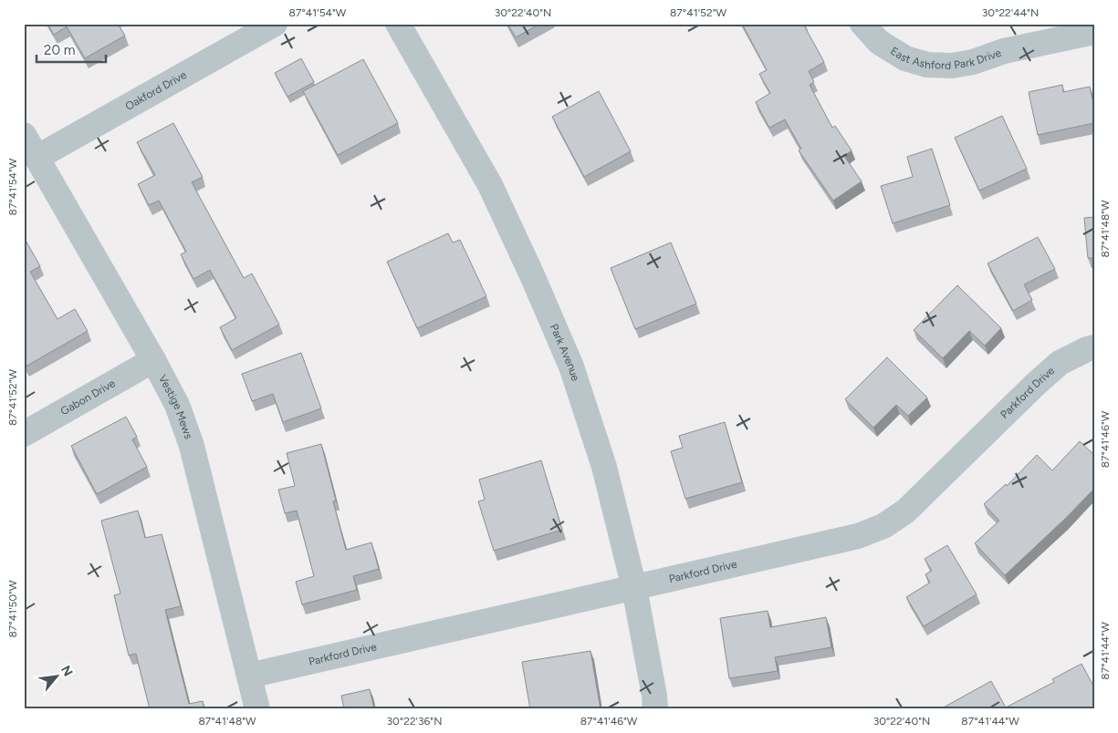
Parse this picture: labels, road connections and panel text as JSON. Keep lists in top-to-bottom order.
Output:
{
  "streets": {
    "street": [
      "East Ashford Park Drive",
      "Oakford Drive",
      "Park Avenue",
      "Parkford Drive",
      "Gabon Drive",
      "Vestige Mews"
    ]
  },
  "crossings": [
    ["Oakford Drive", "Vestige Mews"],
    ["Park Avenue", "Parkford Drive"],
    ["Parkford Drive", "Vestige Mews"],
    ["Gabon Drive", "Vestige Mews"]
  ],
  "scale_bar": "20 m",
  "north": "top right",
  "coordinates": [
    "87°41'54\"W",
    "30°22'40\"N",
    "87°41'52\"W",
    "30°22'44\"N",
    "87°41'48\"W",
    "87°41'46\"W",
    "87°41'50\"W",
    "87°41'44\"W",
    "30°22'36\"N"
  ]
}
